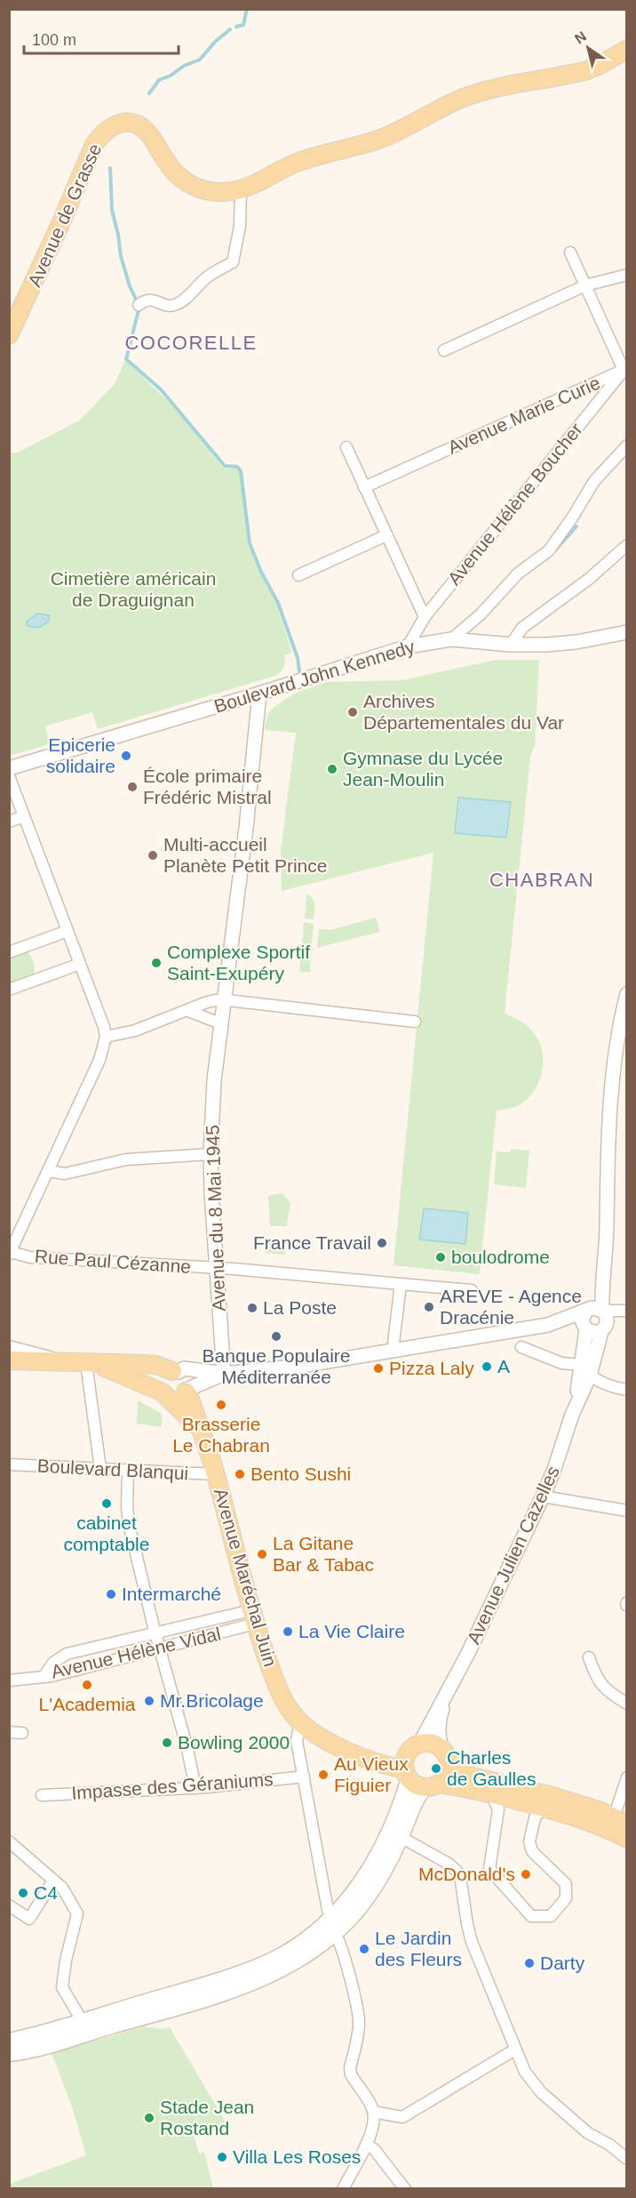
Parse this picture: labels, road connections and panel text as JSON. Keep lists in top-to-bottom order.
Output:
{
  "streets": {
    "main road": ["Avenue de Grasse", "Avenue Maréchal Juin"],
    "street": [
      "Avenue Marie Curie",
      "Avenue Hélène Boucher",
      "Boulevard John Kennedy",
      "Avenue du 8 Mai 1945",
      "Rue Paul Cézanne",
      "Boulevard Blanqui",
      "Avenue Julien Cazelles",
      "Avenue Hélène Vidal",
      "Impasse des Géraniums"
    ]
  },
  "crossings": [
    ["Avenue Marie Curie", "Avenue Hélène Boucher"],
    ["Avenue Hélène Boucher", "Boulevard John Kennedy"],
    ["Boulevard John Kennedy", "Avenue du 8 Mai 1945"],
    ["Avenue du 8 Mai 1945", "Rue Paul Cézanne"],
    ["Boulevard Blanqui", "Avenue Maréchal Juin"],
    ["Avenue Julien Cazelles", "Avenue Maréchal Juin"],
    ["Avenue Maréchal Juin", "Avenue Hélène Vidal"]
  ],
  "districts": ["COCORELLE", "CHABRAN"],
  "parks": ["Cimetière américain de Draguignan"],
  "places": [
    "Archives Départementales du Var",
    "Epicerie solidaire",
    "Gymnase du Lycée Jean-Moulin",
    "École primaire Frédéric Mistral",
    "Multi-accueil Planète Petit Prince",
    "Complexe Sportif Saint-Exupéry",
    "France Travail",
    "boulodrome",
    "AREVE - Agence Dracénie",
    "La Poste",
    "Banque Populaire Méditerranée",
    "A",
    "Pizza Laly",
    "Brasserie Le Chabran",
    "Bento Sushi",
    "cabinet comptable",
    "La Gitane Bar & Tabac",
    "Intermarché",
    "La Vie Claire",
    "L'Academia",
    "Mr.Bricolage",
    "Bowling 2000",
    "Charles de Gaulles",
    "Au Vieux Figuier",
    "McDonald's",
    "C4",
    "Le Jardin des Fleurs",
    "Darty",
    "Stade Jean Rostand",
    "Villa Les Roses"
  ],
  "scale_bar": "100 m",
  "north": "top left"
}
